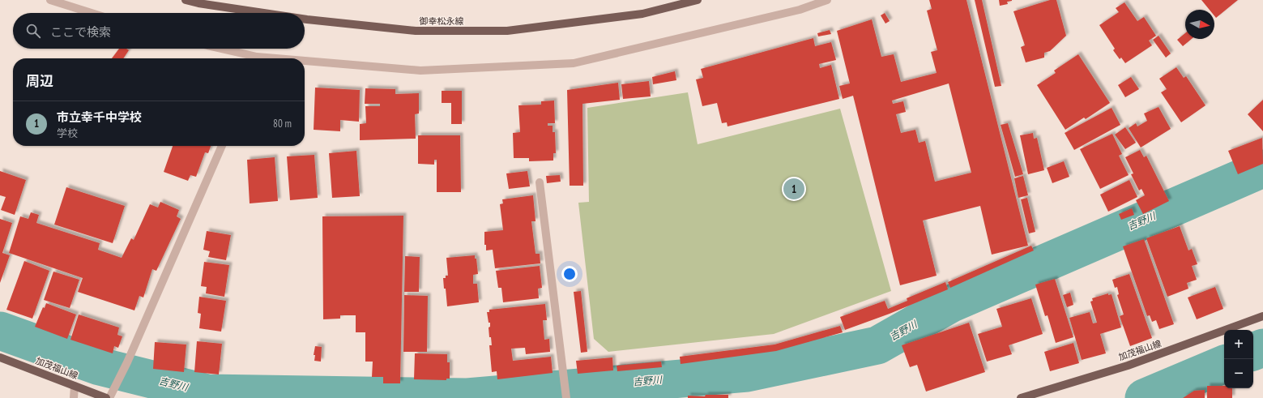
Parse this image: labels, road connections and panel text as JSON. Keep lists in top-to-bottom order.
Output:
{
  "streets": {
    "main road": ["御幸松永線", "加茂福山線"]
  },
  "water": ["吉野川"],
  "north": "right",
  "page": {
    "search": "ここで検索",
    "heading": "周辺",
    "list": [
      {
        "mark": "1",
        "name": "市立幸千中学校",
        "note": "学校",
        "value": "80 m"
      }
    ],
    "pins": "1",
    "map_buttons": ["+", "−"]
  }
}
